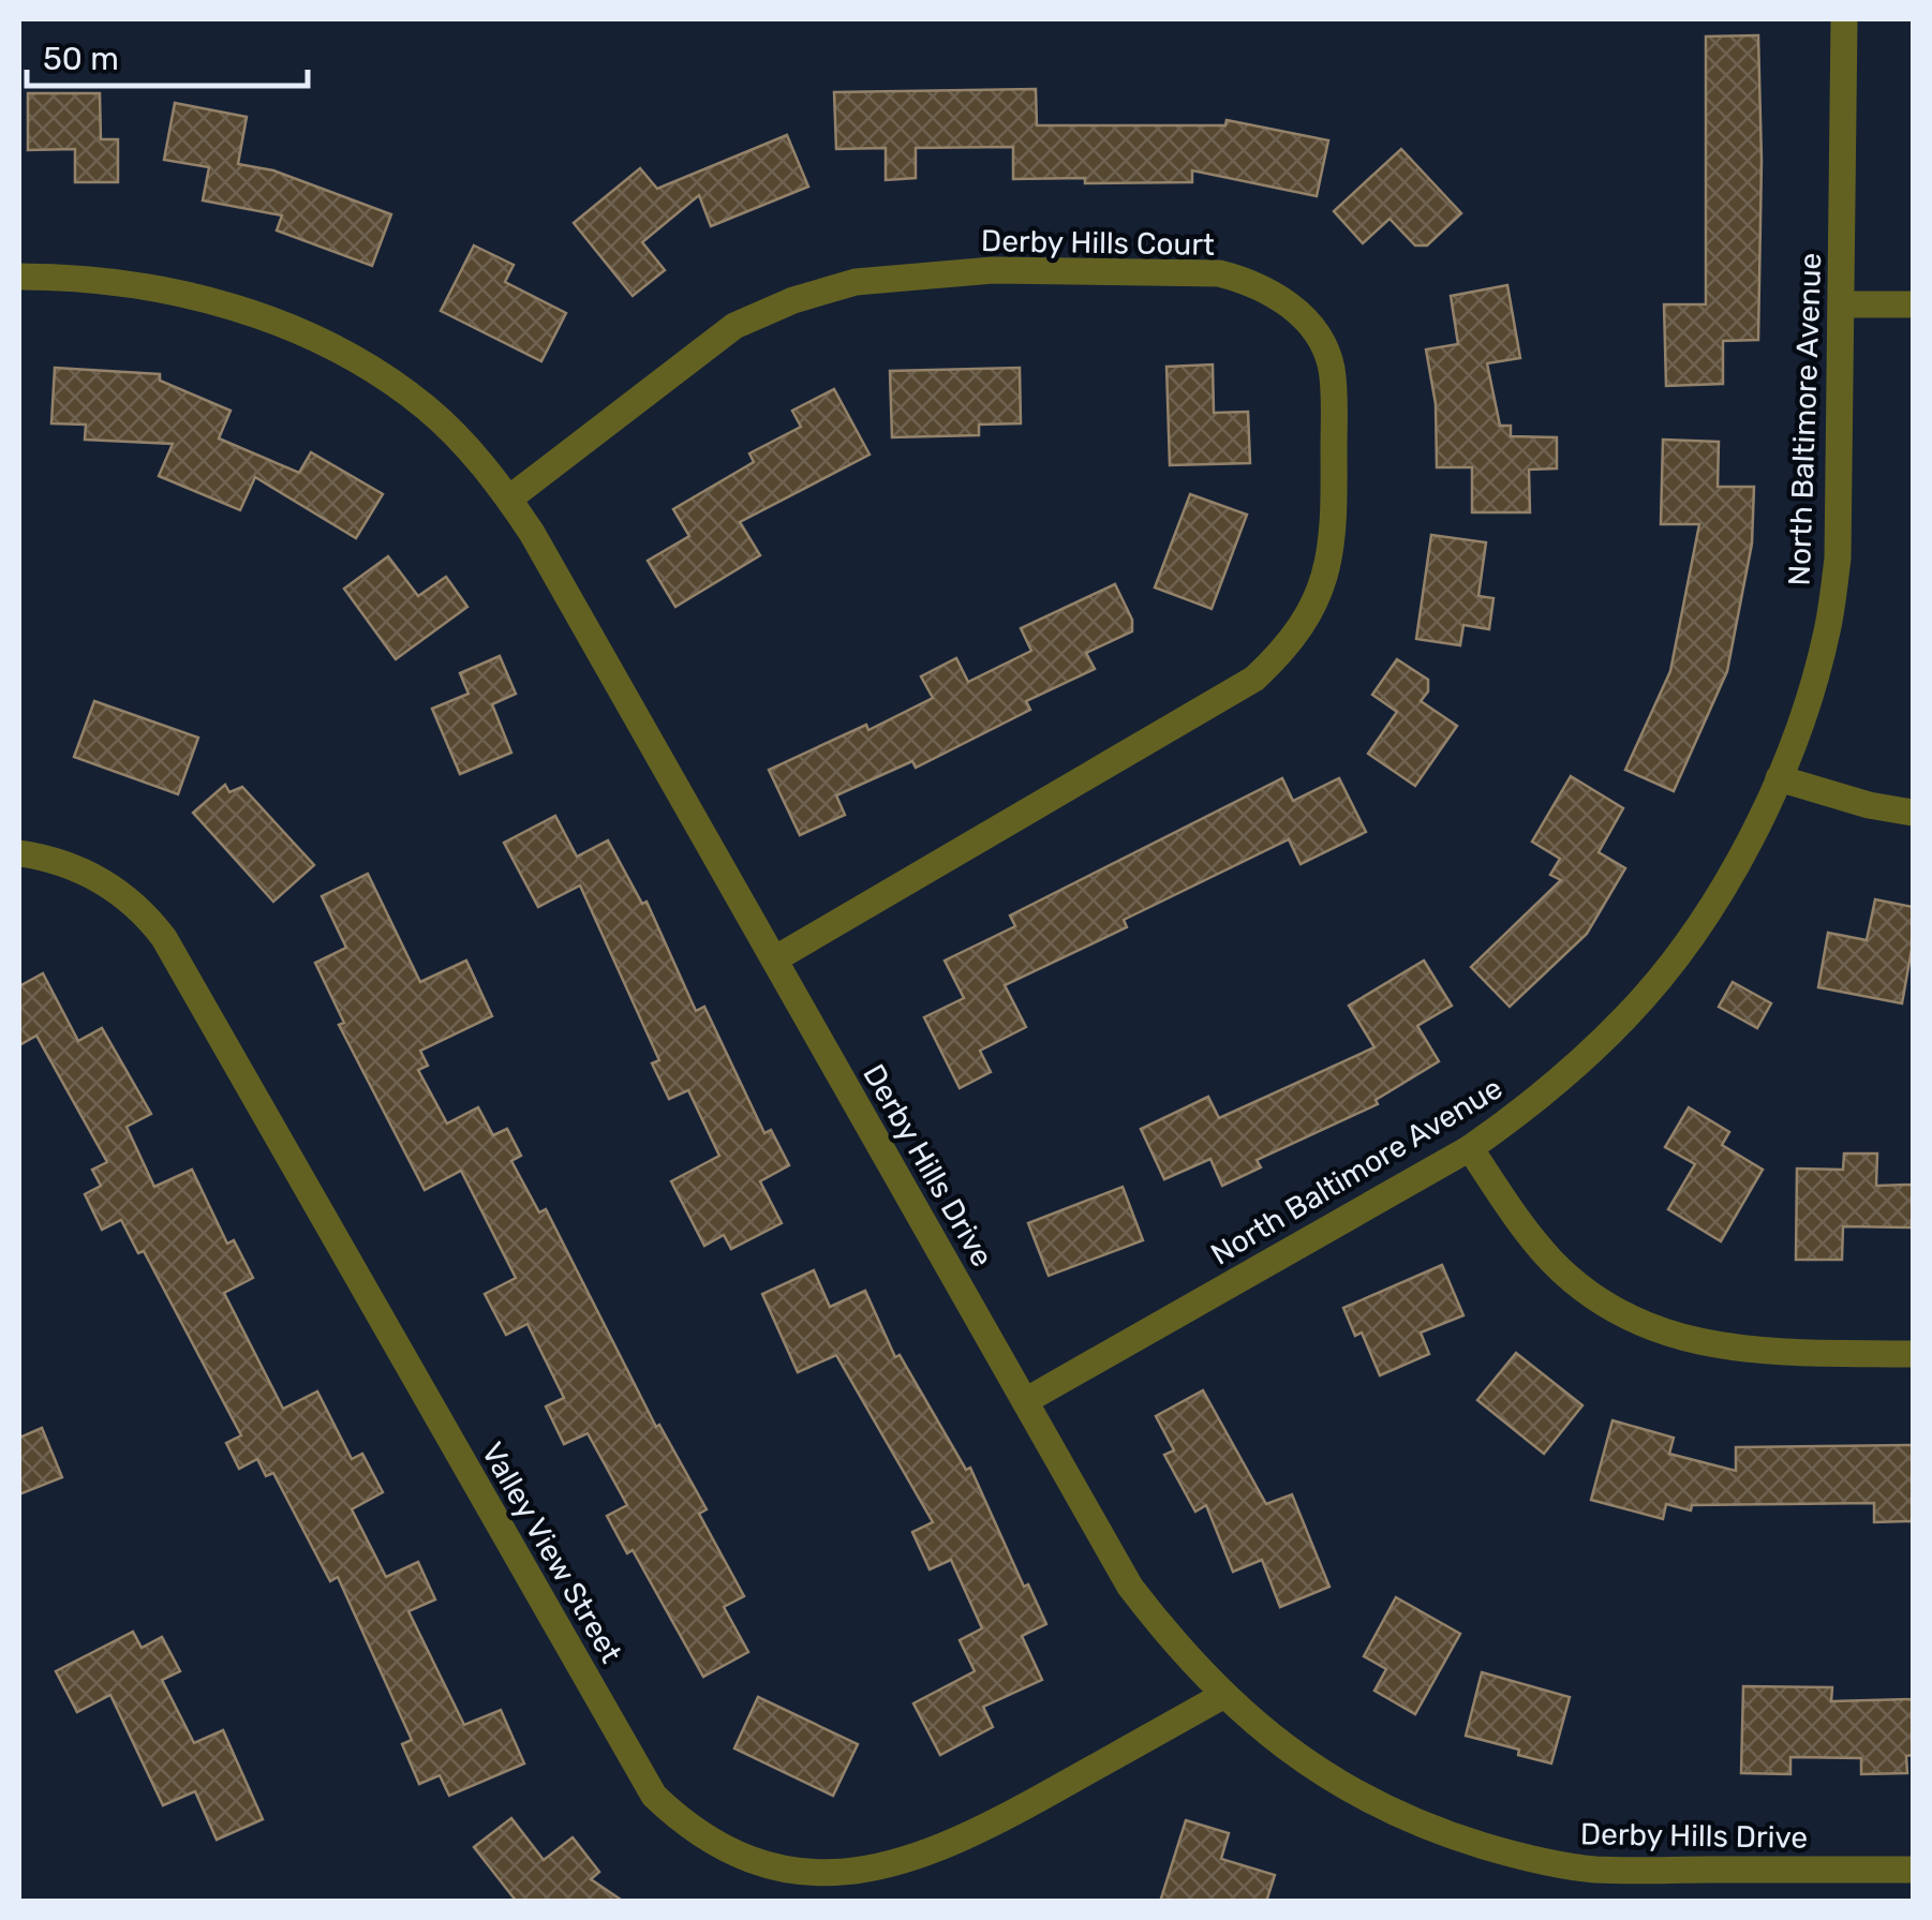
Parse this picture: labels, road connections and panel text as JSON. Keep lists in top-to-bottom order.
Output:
{
  "streets": {
    "street": [
      "Derby Hills Court",
      "North Baltimore Avenue",
      "Derby Hills Drive",
      "Valley View Street"
    ]
  },
  "crossings": [
    ["Derby Hills Court", "Derby Hills Drive"],
    ["North Baltimore Avenue", "Derby Hills Drive"],
    ["Derby Hills Drive", "Valley View Street"]
  ],
  "scale_bar": "50 m"
}
